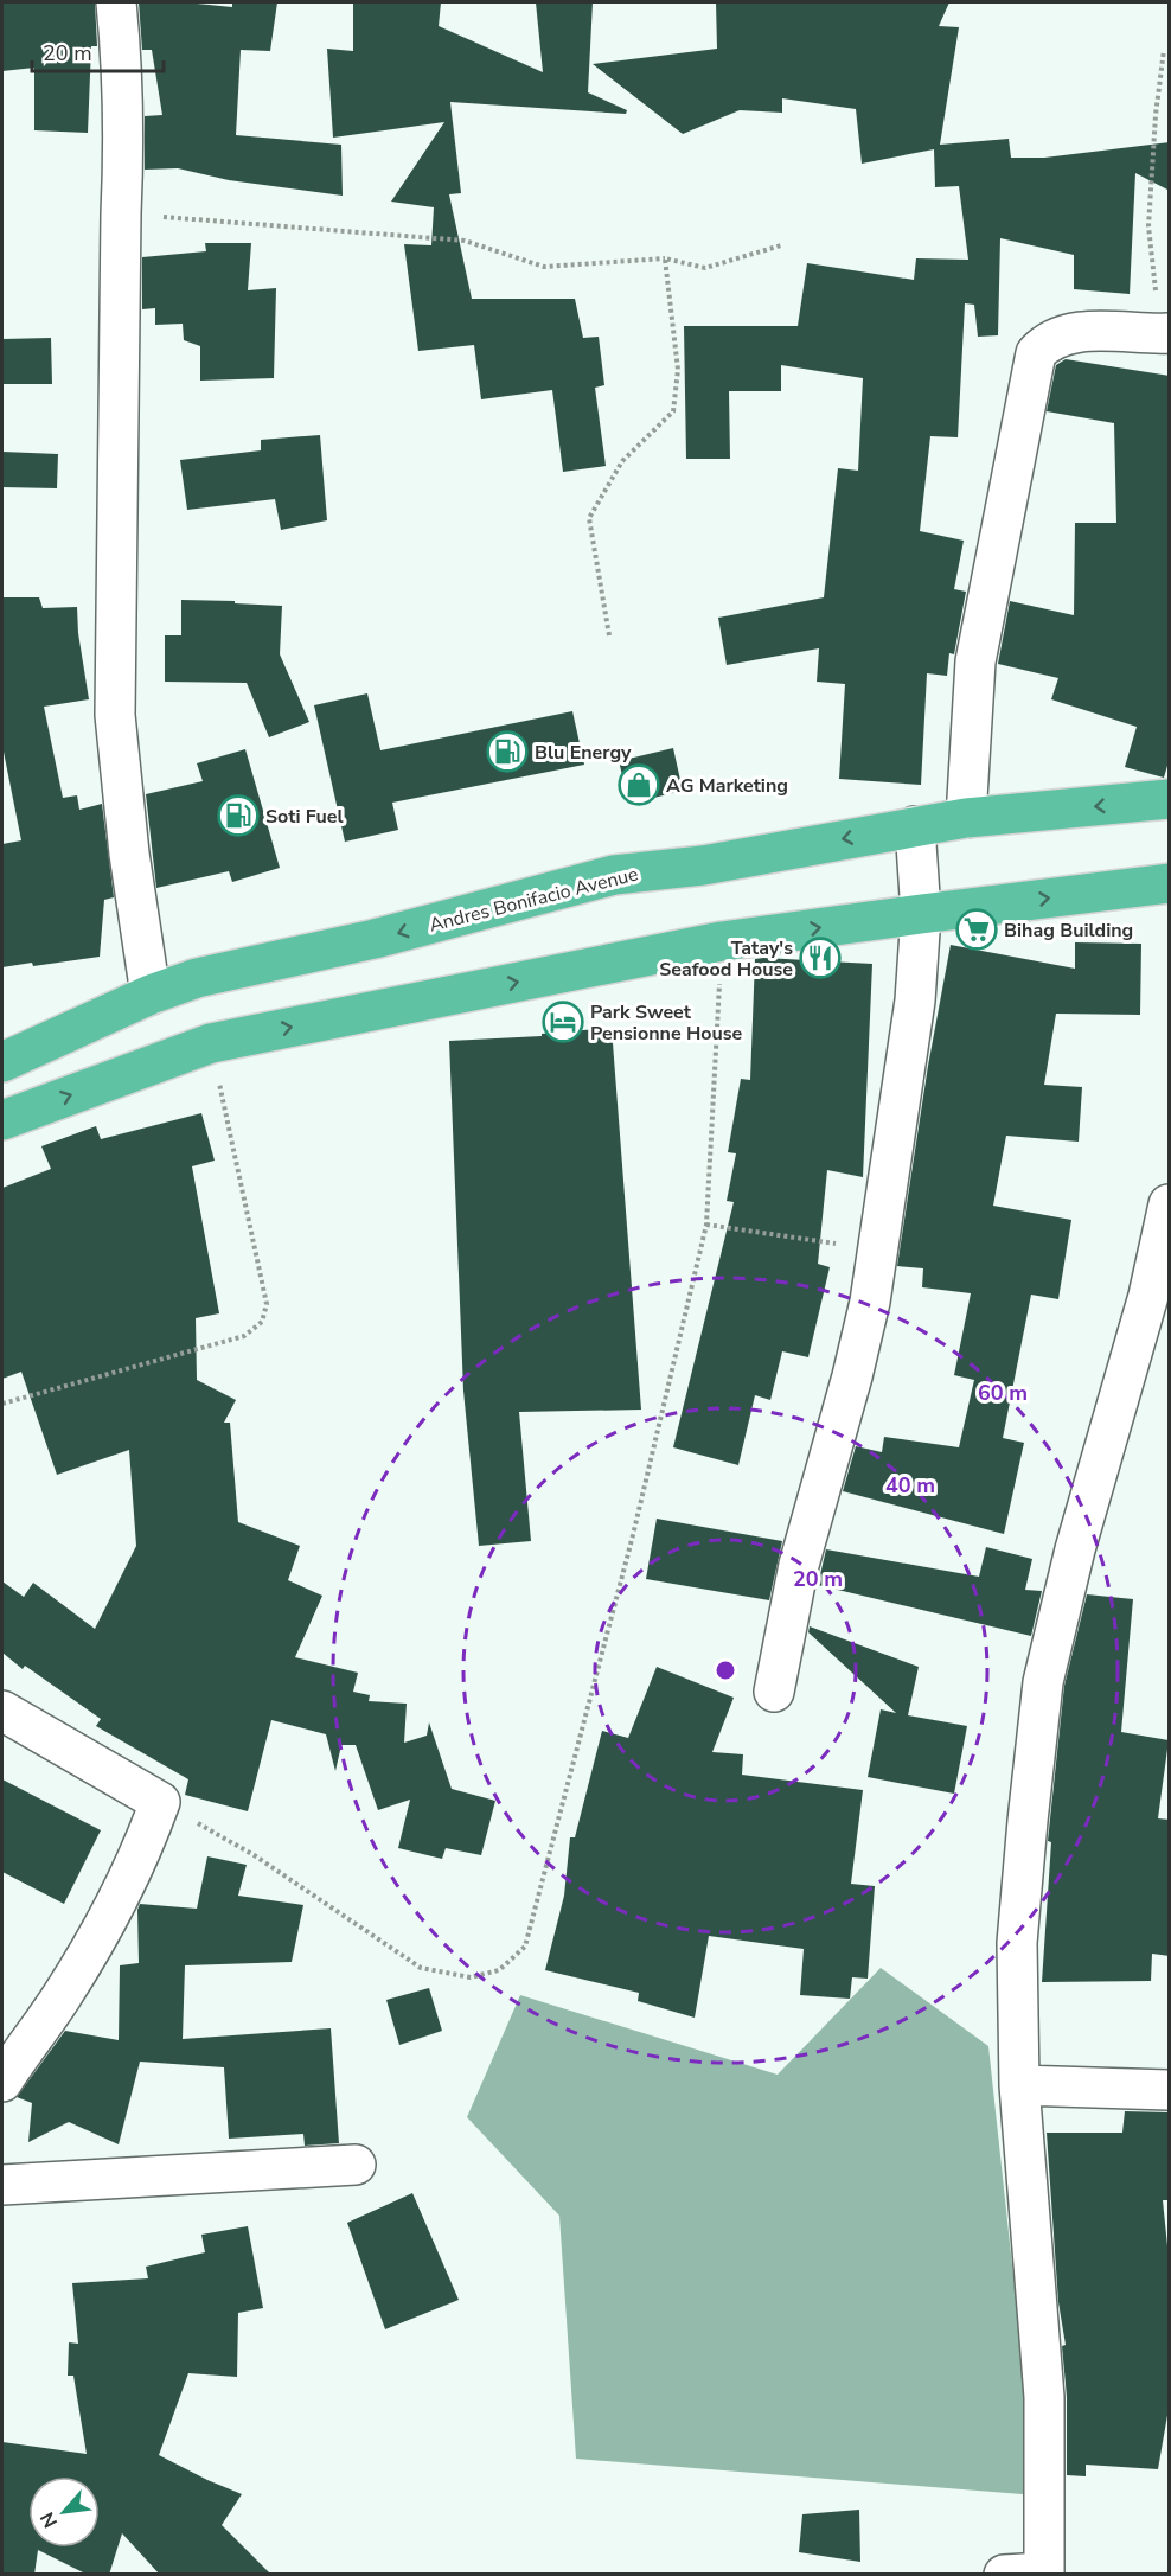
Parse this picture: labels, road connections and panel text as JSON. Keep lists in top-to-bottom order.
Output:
{
  "streets": {
    "highway": ["Andres Bonifacio Avenue"]
  },
  "places": {
    "fuel station": ["Blu Energy", "Soti Fuel"],
    "shop": ["AG Marketing"],
    "supermarket": ["Bihag Building"],
    "restaurant": ["Tatay's Seafood House"],
    "hotel": ["Park Sweet Pensionne House"]
  },
  "scale_bar": "20 m",
  "north": "bottom left",
  "rings": ["60 m", "40 m", "20 m"]
}
